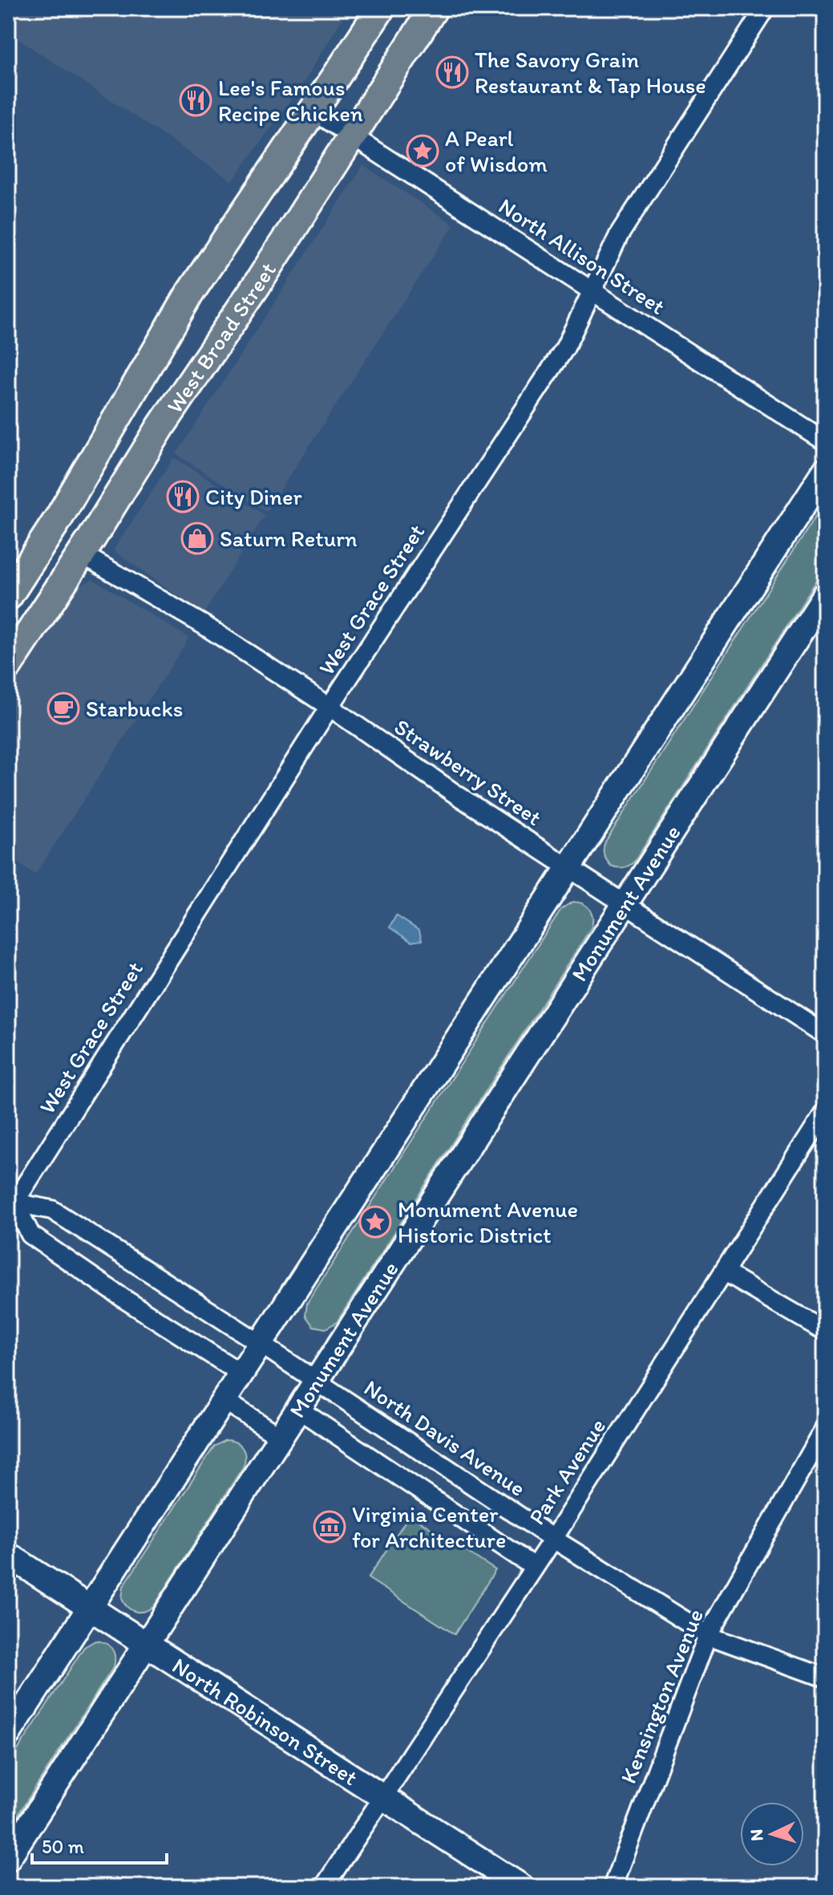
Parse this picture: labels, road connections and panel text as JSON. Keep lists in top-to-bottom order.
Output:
{
  "streets": {
    "main road": ["West Broad Street"],
    "street": [
      "North Allison Street",
      "West Grace Street",
      "Strawberry Street",
      "Monument Avenue",
      "North Davis Avenue",
      "Park Avenue",
      "Kensington Avenue",
      "North Robinson Street"
    ]
  },
  "crossings": [
    ["North Allison Street", "West Broad Street"],
    ["North Allison Street", "West Grace Street"],
    ["West Broad Street", "Strawberry Street"],
    ["West Grace Street", "Strawberry Street"],
    ["West Grace Street", "North Davis Avenue"],
    ["Strawberry Street", "Monument Avenue"],
    ["Monument Avenue", "North Davis Avenue"],
    ["Monument Avenue", "North Robinson Street"],
    ["North Davis Avenue", "Park Avenue"],
    ["North Davis Avenue", "Kensington Avenue"],
    ["Park Avenue", "North Robinson Street"]
  ],
  "places": {
    "restaurant": ["The Savory Grain Restaurant & Tap House", "Lee's Famous Recipe Chicken", "City Diner"],
    "place": ["A Pearl of Wisdom", "Monument Avenue Historic District"],
    "shop": ["Saturn Return"],
    "cafe": ["Starbucks"],
    "museum": ["Virginia Center for Architecture"]
  },
  "scale_bar": "50 m",
  "north": "left"
}
